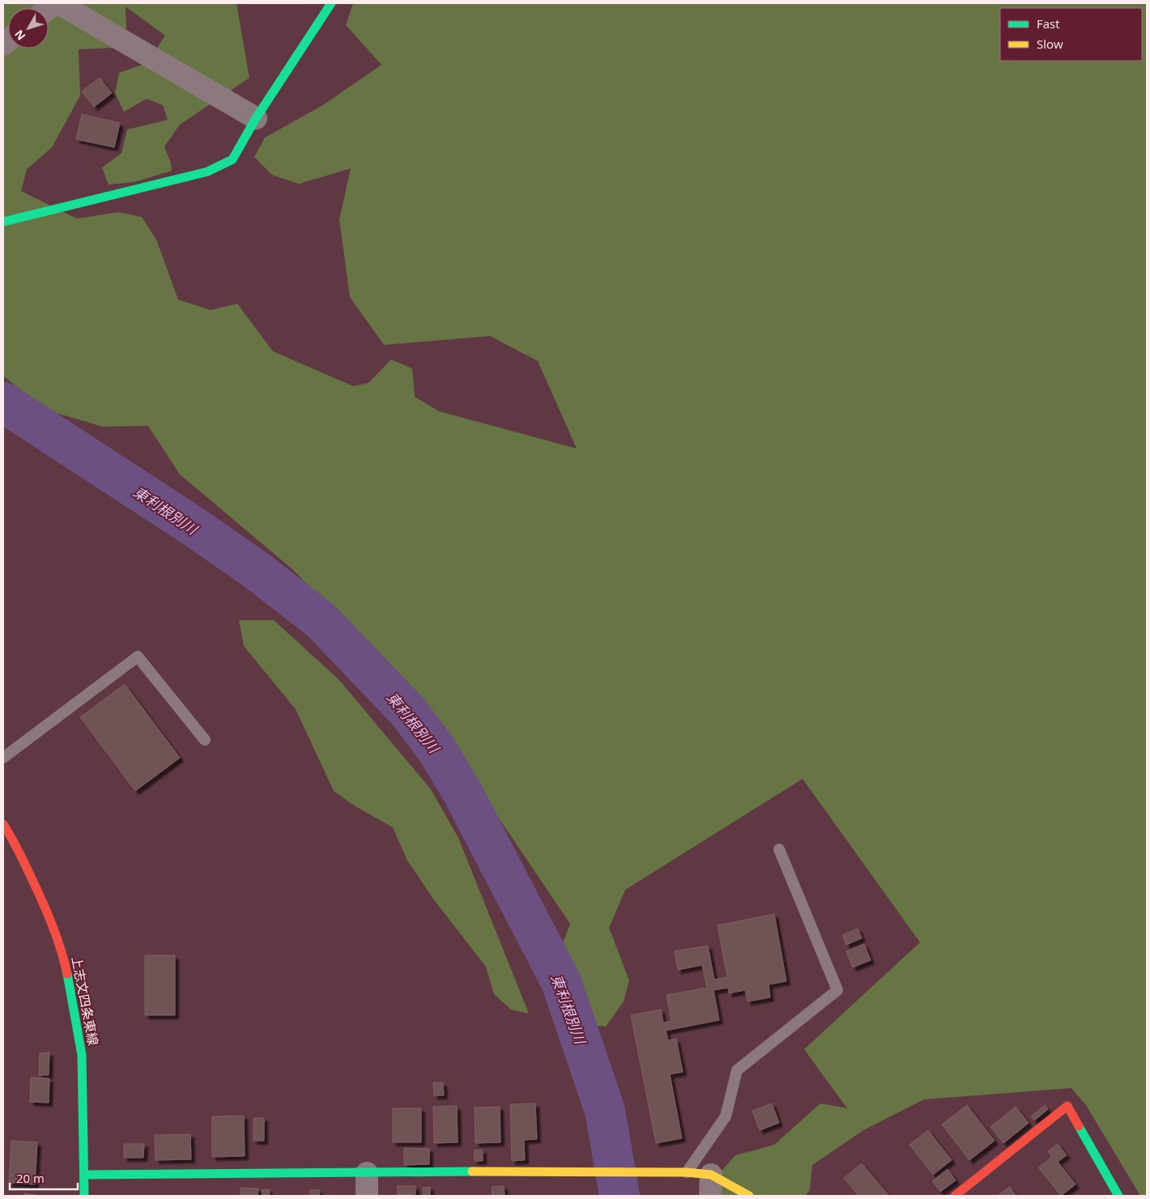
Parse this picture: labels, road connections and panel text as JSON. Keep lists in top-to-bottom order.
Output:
{
  "streets": {
    "street": ["上志文四条東線"]
  },
  "water": ["東利根別川"],
  "legend": ["Fast", "Slow"],
  "scale_bar": "20 m",
  "north": "bottom left"
}
